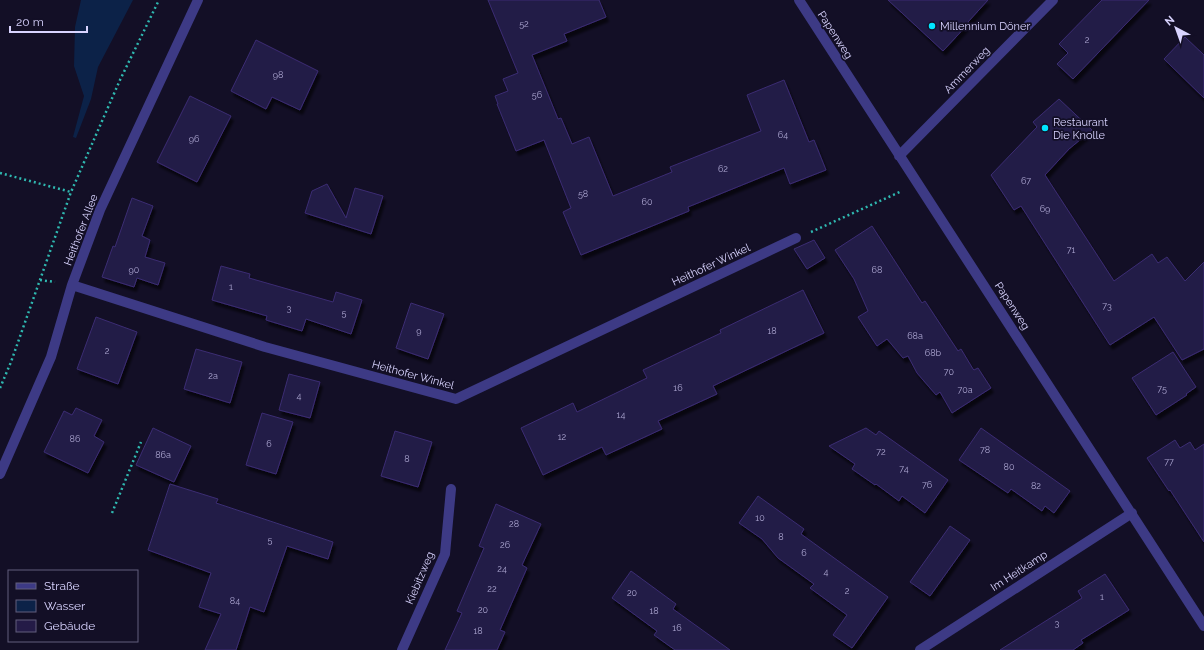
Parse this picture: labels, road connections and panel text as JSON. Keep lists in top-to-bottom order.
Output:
{
  "streets": {
    "street": [
      "Papenweg",
      "Ammerweg",
      "Heithofer Allee",
      "Heithofer Winkel",
      "Im Heitkamp",
      "Kiebitzweg"
    ]
  },
  "crossings": [
    ["Papenweg", "Ammerweg"],
    ["Papenweg", "Im Heitkamp"],
    ["Heithofer Allee", "Heithofer Winkel"]
  ],
  "places": ["Millennium Döner", "Restaurant Die Knolle"],
  "house_numbers": [
    "52",
    "2",
    "98",
    "56",
    "64",
    "96",
    "62",
    "67",
    "58",
    "60",
    "69",
    "71",
    "90",
    "68",
    "1",
    "73",
    "3",
    "5",
    "9",
    "18",
    "68a",
    "2",
    "68b",
    "70",
    "2a",
    "16",
    "75",
    "70a",
    "4",
    "14",
    "12",
    "86",
    "6",
    "78",
    "72",
    "86a",
    "8",
    "77",
    "80",
    "74",
    "76",
    "82",
    "10",
    "28",
    "8",
    "5",
    "26",
    "6",
    "24",
    "4",
    "22",
    "2",
    "20",
    "1",
    "84",
    "20",
    "18",
    "3",
    "16",
    "18"
  ],
  "legend": ["Straße", "Wasser", "Gebäude"],
  "scale_bar": "20 m",
  "north": "top left"
}
